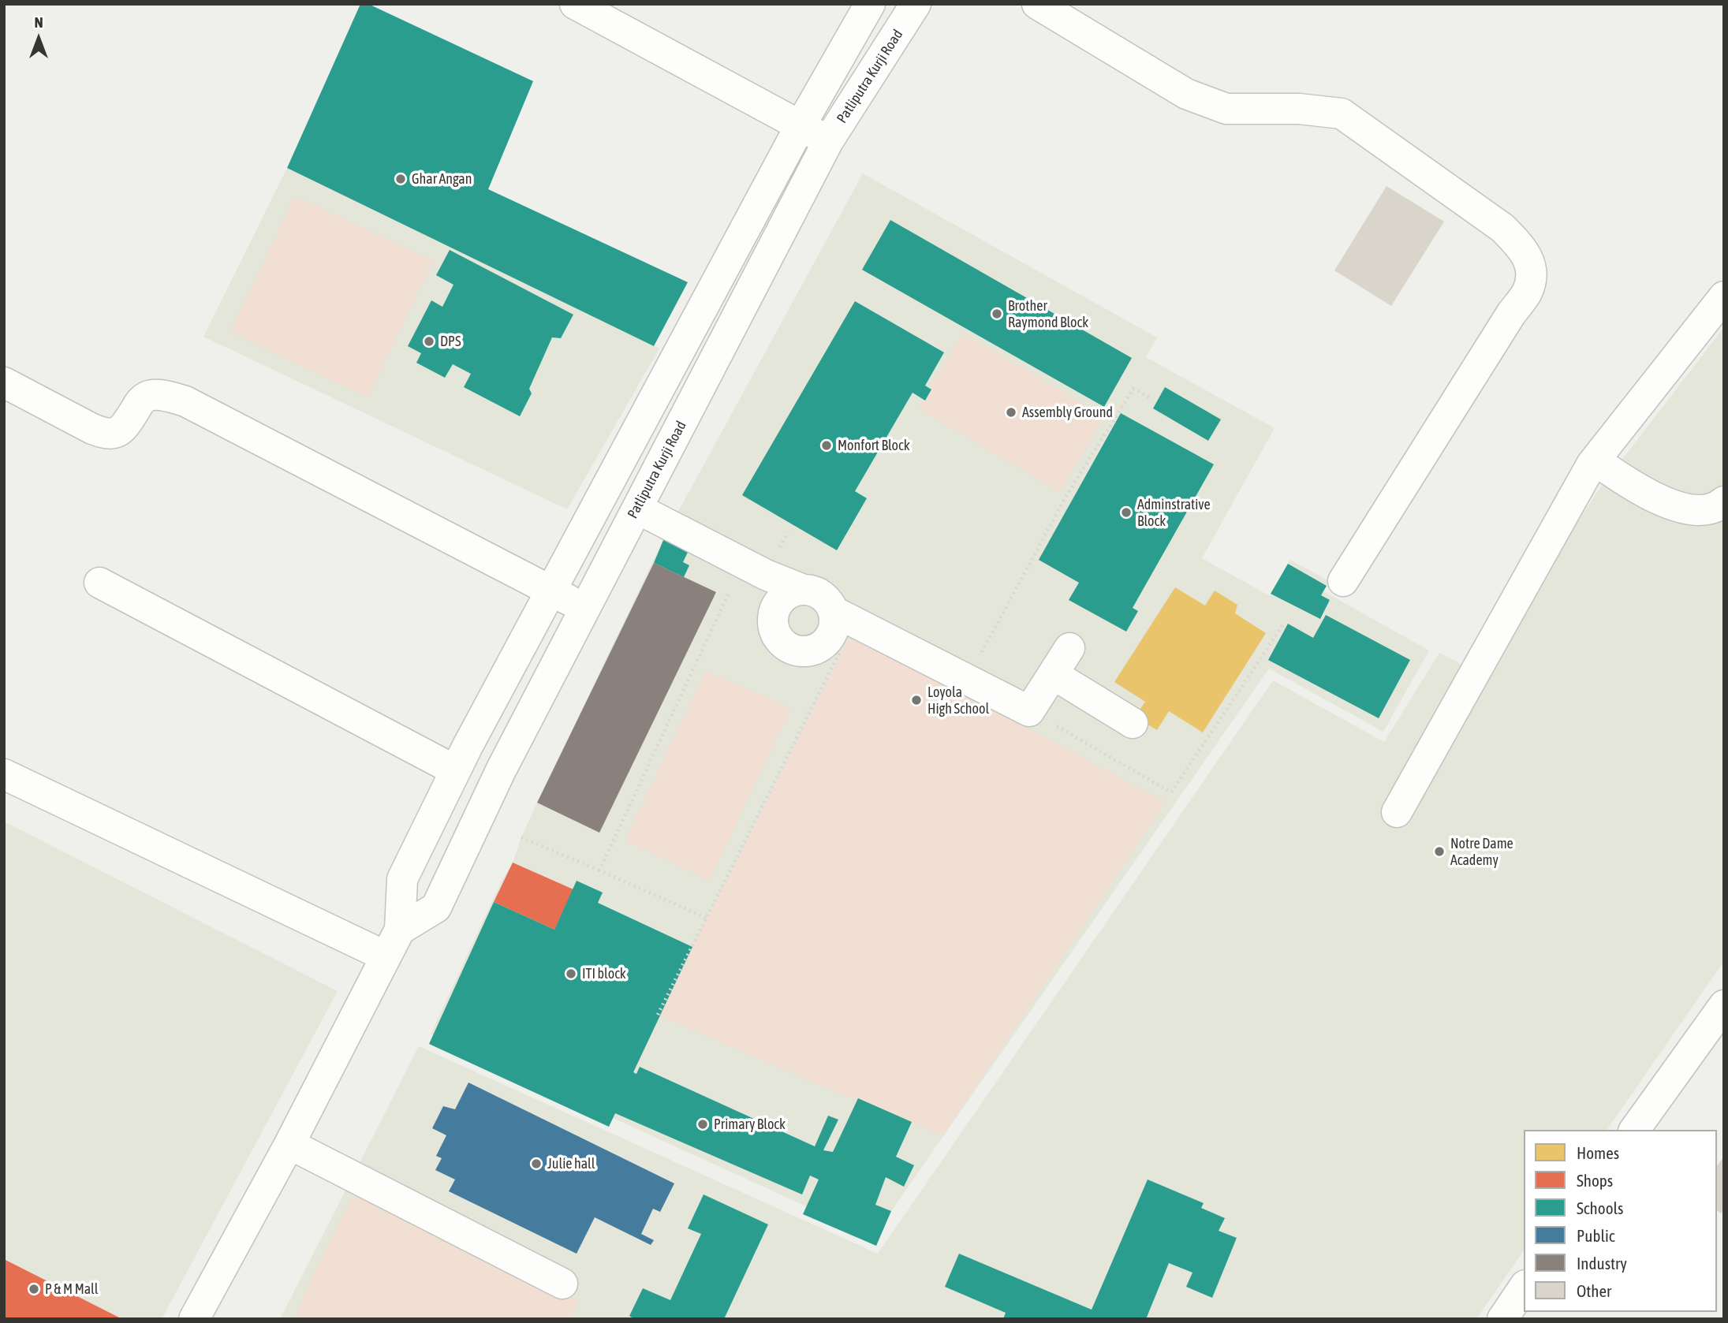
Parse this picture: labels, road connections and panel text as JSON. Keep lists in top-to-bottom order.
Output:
{
  "streets": {
    "street": ["Patliputra Kurji Road"]
  },
  "places": [
    "Ghar Angan",
    "Brother Raymond Block",
    "DPS",
    "Assembly Ground",
    "Monfort Block",
    "Adminstrative Block",
    "Loyola High School",
    "Notre Dame Academy",
    "ITI block",
    "Primary Block",
    "Julie hall",
    "P & M Mall"
  ],
  "legend": [
    "Homes",
    "Shops",
    "Schools",
    "Public",
    "Industry",
    "Other"
  ],
  "north": "top"
}
